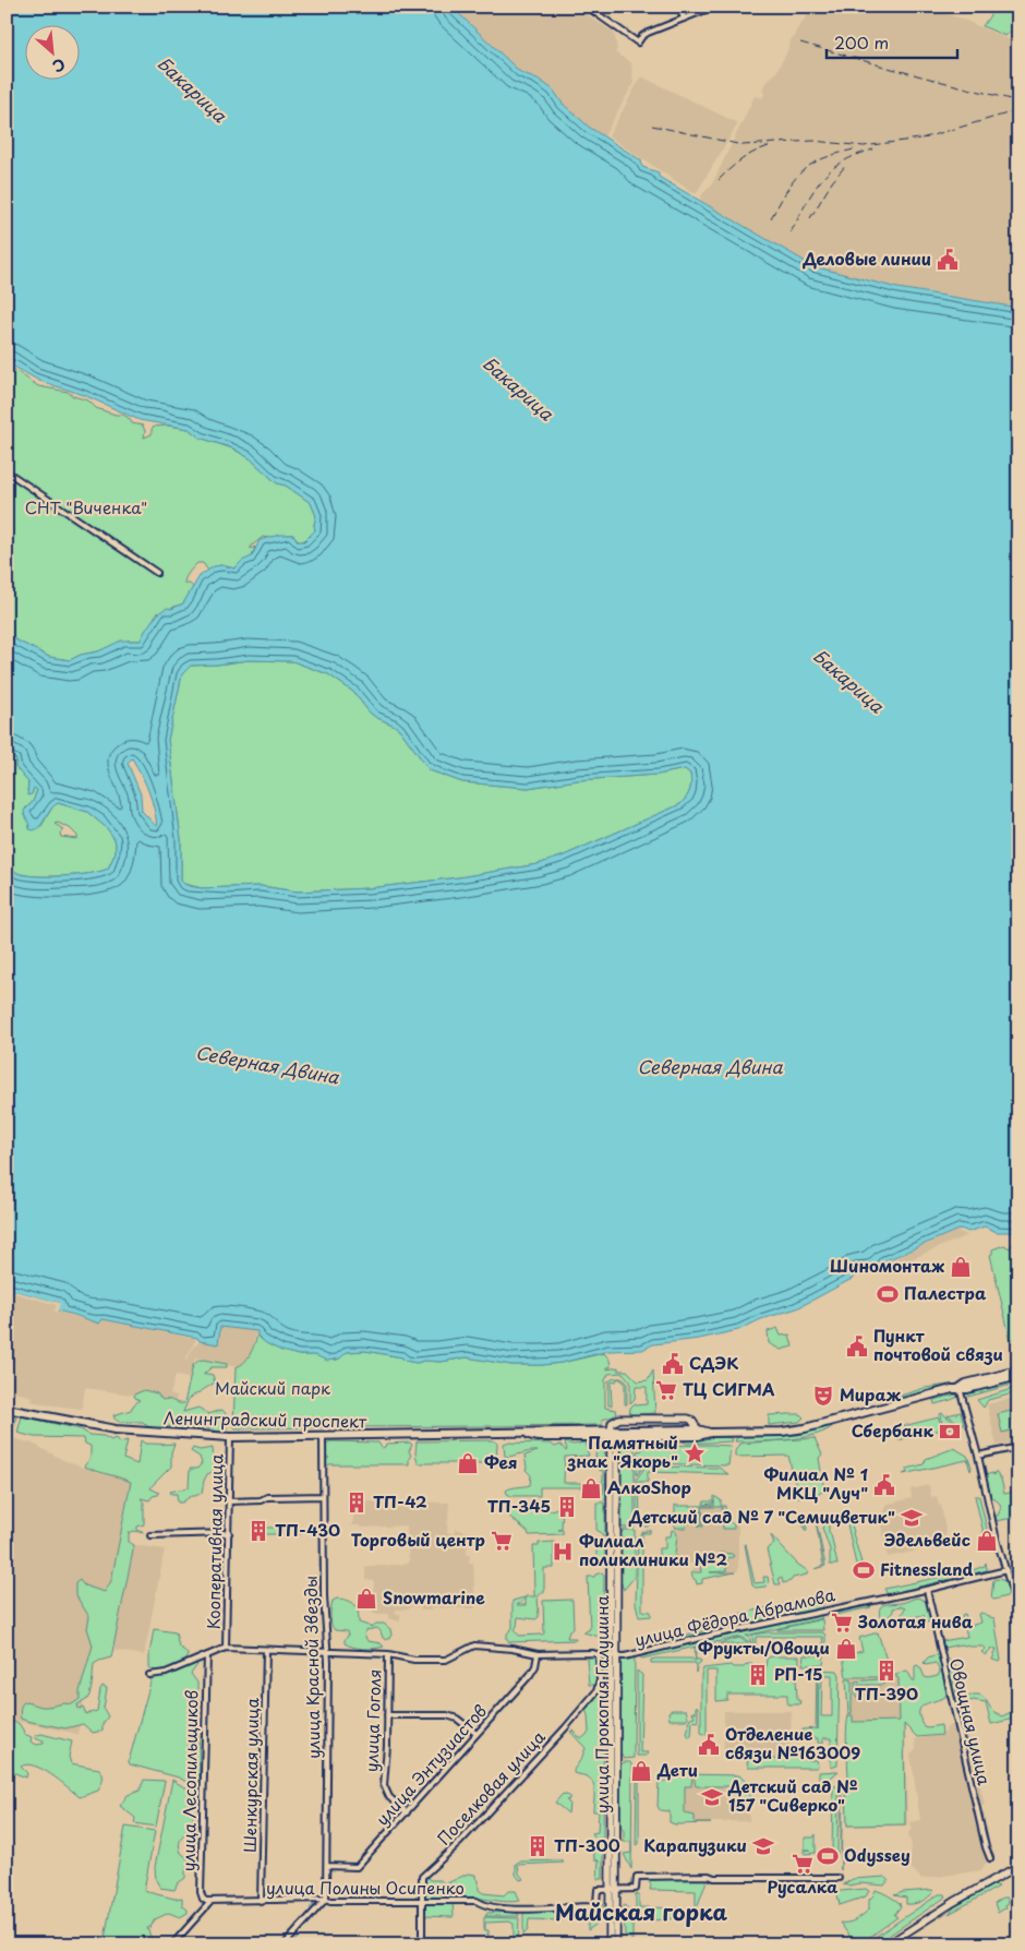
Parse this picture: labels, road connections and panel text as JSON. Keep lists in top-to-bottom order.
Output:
{
  "streets": {
    "main road": ["Ленинградский проспект", "улица Прокопия Галушина"],
    "street": [
      "Кооперативная улица",
      "улица Фёдора Абрамова",
      "улица Красной Звезды",
      "улица Гоголя",
      "Овощная улица",
      "улица Энтузиастов",
      "Шенкурская улица",
      "улица Лесопильщиков",
      "Поселковая улица",
      "улица Полины Осипенко"
    ]
  },
  "crossings": [
    ["Ленинградский проспект", "Кооперативная улица"],
    ["Ленинградский проспект", "улица Красной Звезды"],
    ["Ленинградский проспект", "улица Прокопия Галушина"],
    ["Кооперативная улица", "улица Фёдора Абрамова"],
    ["улица Фёдора Абрамова", "улица Красной Звезды"],
    ["улица Фёдора Абрамова", "улица Прокопия Галушина"],
    ["улица Фёдора Абрамова", "улица Гоголя"],
    ["улица Фёдора Абрамова", "Овощная улица"],
    ["улица Фёдора Абрамова", "улица Энтузиастов"],
    ["улица Фёдора Абрамова", "Шенкурская улица"],
    ["улица Фёдора Абрамова", "улица Лесопильщиков"],
    ["улица Фёдора Абрамова", "Поселковая улица"],
    ["улица Красной Звезды", "улица Энтузиастов"],
    ["улица Красной Звезды", "улица Полины Осипенко"],
    ["улица Прокопия Галушина", "улица Полины Осипенко"],
    ["улица Гоголя", "улица Энтузиастов"],
    ["Шенкурская улица", "улица Полины Осипенко"],
    ["улица Лесопильщиков", "улица Полины Осипенко"],
    ["Поселковая улица", "улица Полины Осипенко"]
  ],
  "districts": ["Майская горка"],
  "water": ["Бакарица", "Северная Двина"],
  "parks": ["СНТ \"Виченка\"", "Майский парк"],
  "places": {
    "public building": [
      "Деловые линии",
      "Пункт почтовой связи",
      "СДЭК",
      "Филиал № 1 МКЦ \"Луч\"",
      "Отделение связи №163009"
    ],
    "shop": [
      "Шиномонтаж",
      "Фея",
      "АлкоShop",
      "Эдельвейс",
      "Snowmarine",
      "Фрукты/Овощи",
      "Дети"
    ],
    "sports": ["Палестра", "Fitnessland", "Odyssey"],
    "supermarket": [
      "ТЦ СИГМА",
      "Торговый центр",
      "Золотая нива",
      "Русалка"
    ],
    "theatre": ["Мираж"],
    "bank": ["Сбербанк"],
    "place": ["Памятный знак \"Якорь\""],
    "building": [
      "ТП-42",
      "ТП-345",
      "ТП-430",
      "ТП-390",
      "РП-15",
      "ТП-300"
    ],
    "school or university": ["Детский сад № 7 \"Семицветик\"", "Детский сад № 157 \"Сиверко\"", "Карапузики"],
    "hospital": ["Филиал поликлиники №2"]
  },
  "scale_bar": "200 m",
  "north": "bottom right"
}
